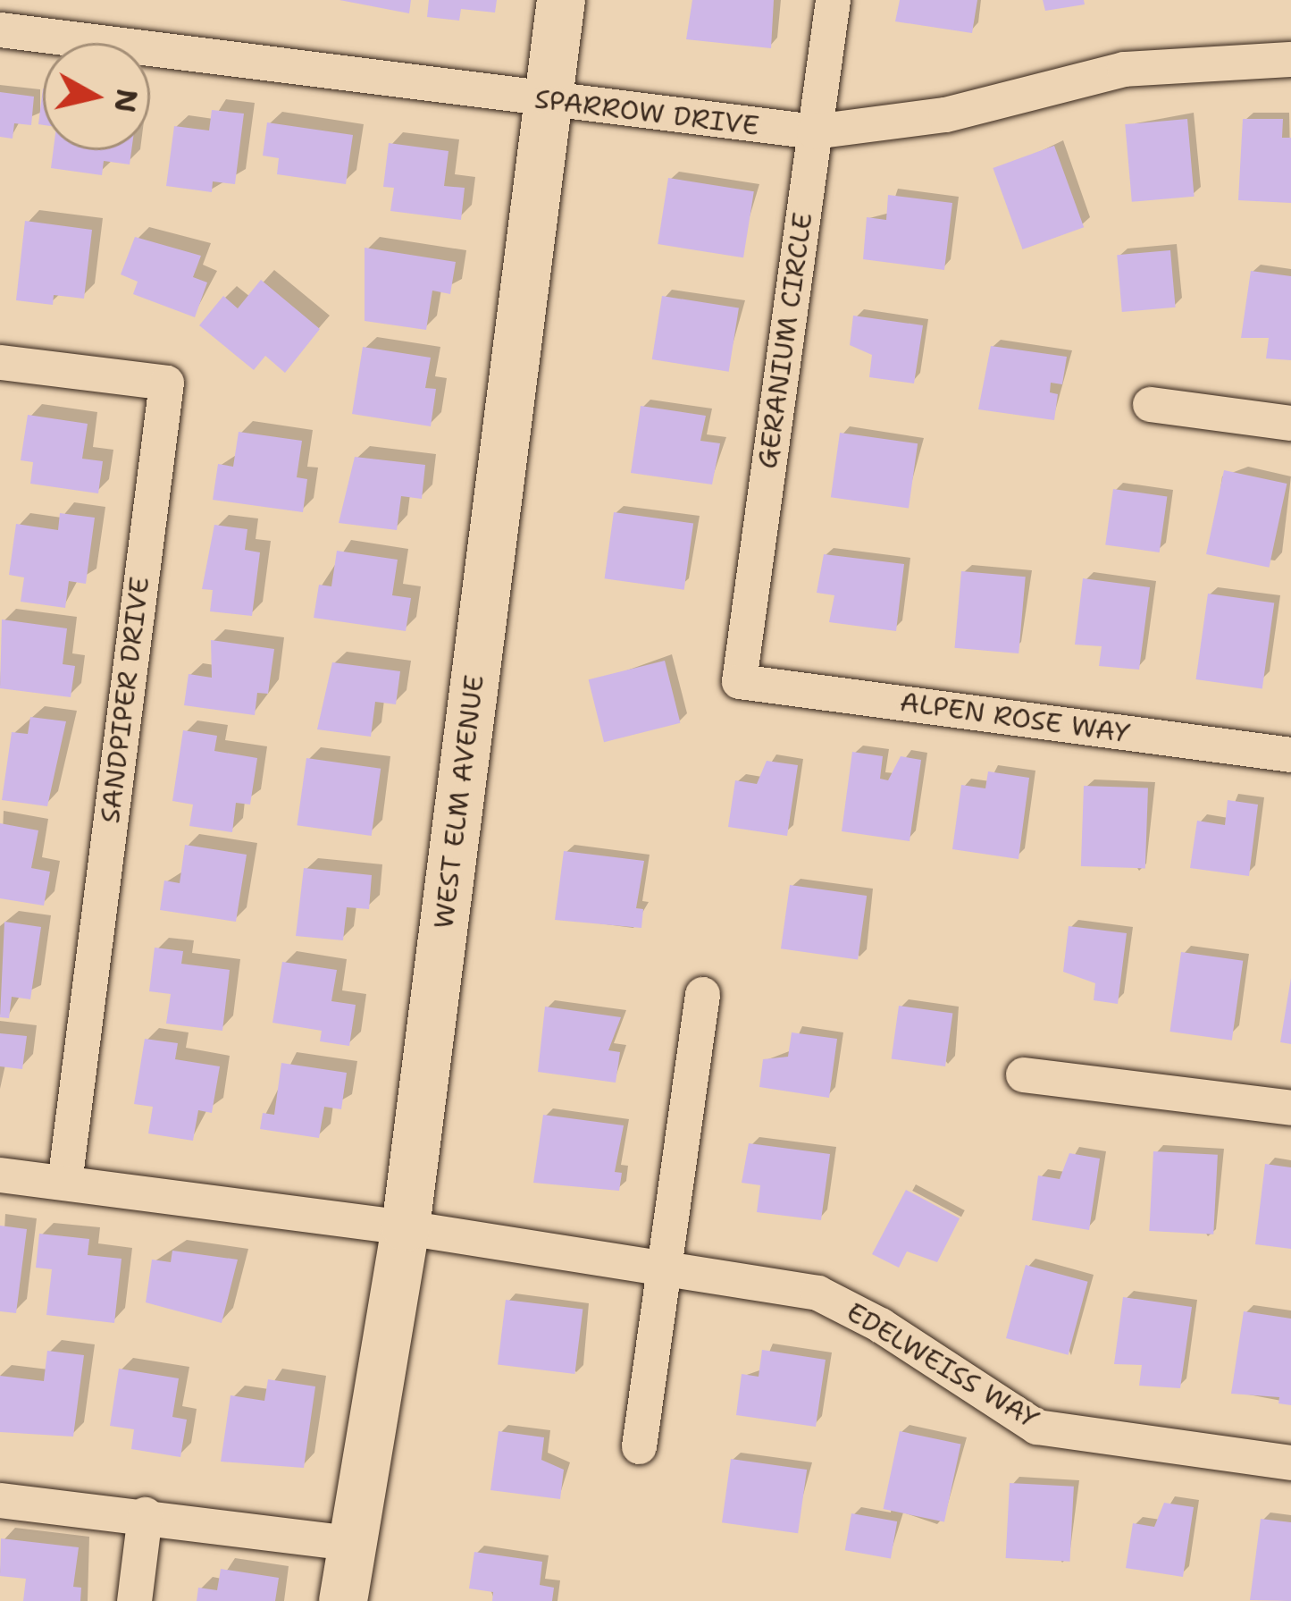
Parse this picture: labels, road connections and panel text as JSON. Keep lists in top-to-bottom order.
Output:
{
  "streets": {
    "street": [
      "SPARROW DRIVE",
      "GERANIUM CIRCLE",
      "SANDPIPER DRIVE",
      "ALPEN ROSE WAY",
      "WEST ELM AVENUE",
      "EDELWEISS WAY"
    ]
  },
  "crossings": [
    ["SPARROW DRIVE", "GERANIUM CIRCLE"],
    ["SPARROW DRIVE", "WEST ELM AVENUE"],
    ["GERANIUM CIRCLE", "ALPEN ROSE WAY"],
    ["SANDPIPER DRIVE", "EDELWEISS WAY"],
    ["WEST ELM AVENUE", "EDELWEISS WAY"]
  ],
  "north": "right"
}
